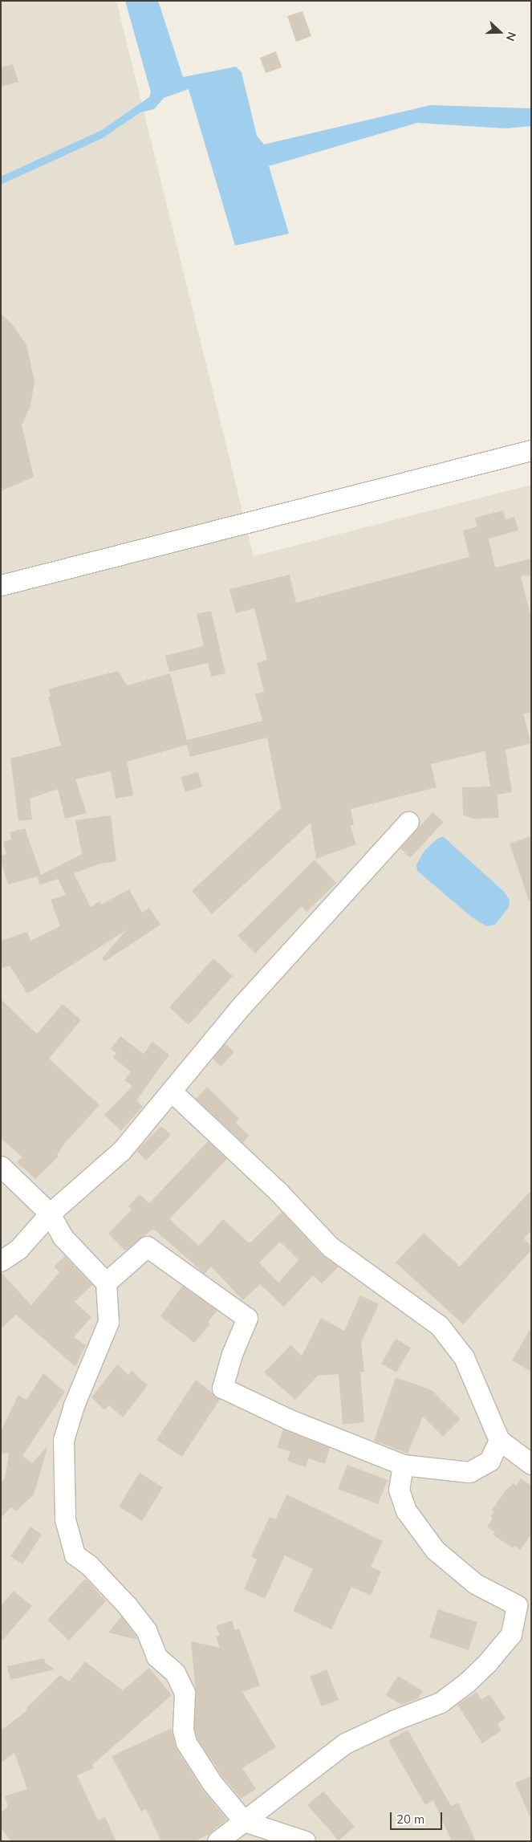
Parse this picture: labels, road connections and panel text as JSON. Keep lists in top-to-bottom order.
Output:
{
  "scale_bar": "20 m",
  "north": "right"
}
